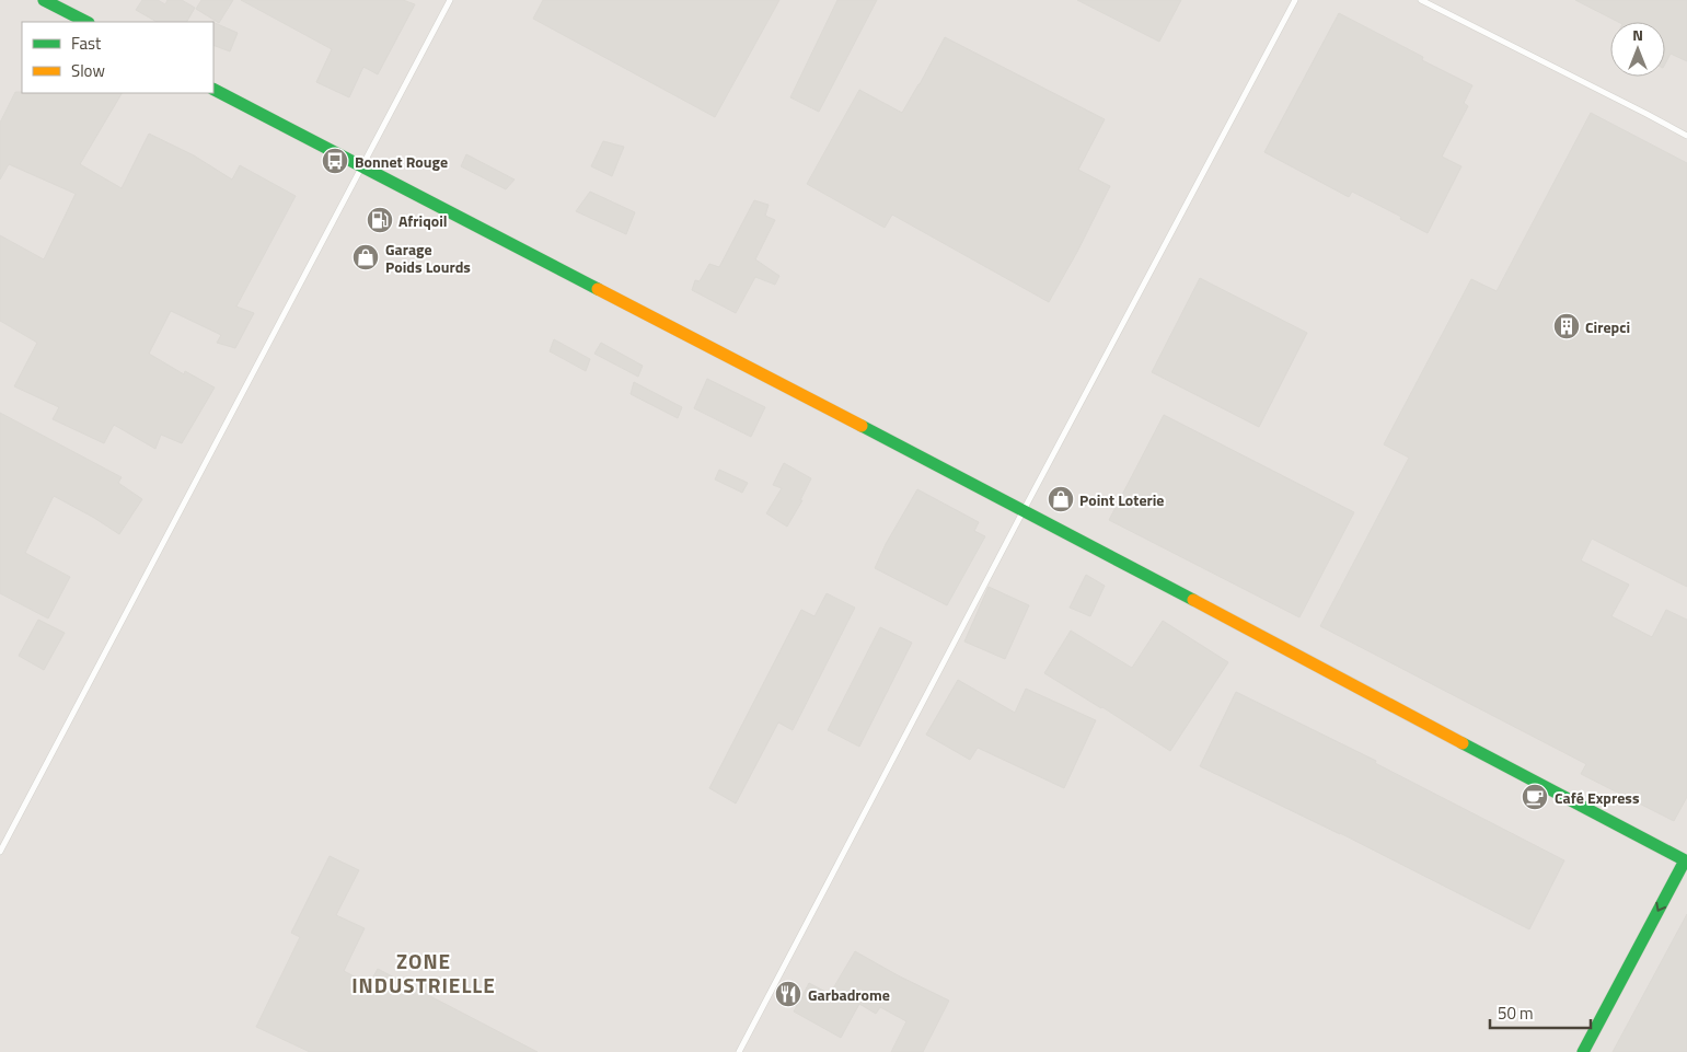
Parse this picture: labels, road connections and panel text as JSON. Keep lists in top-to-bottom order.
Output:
{
  "districts": ["ZONE INDUSTRIELLE"],
  "places": {
    "bus stop": ["Bonnet Rouge"],
    "fuel station": ["Afriqoil"],
    "shop": ["Garage Poids Lourds", "Point Loterie"],
    "building": ["Cirepci"],
    "cafe": ["Café Express"],
    "restaurant": ["Garbadrome"]
  },
  "legend": ["Fast", "Slow"],
  "scale_bar": "50 m",
  "north": "top"
}
